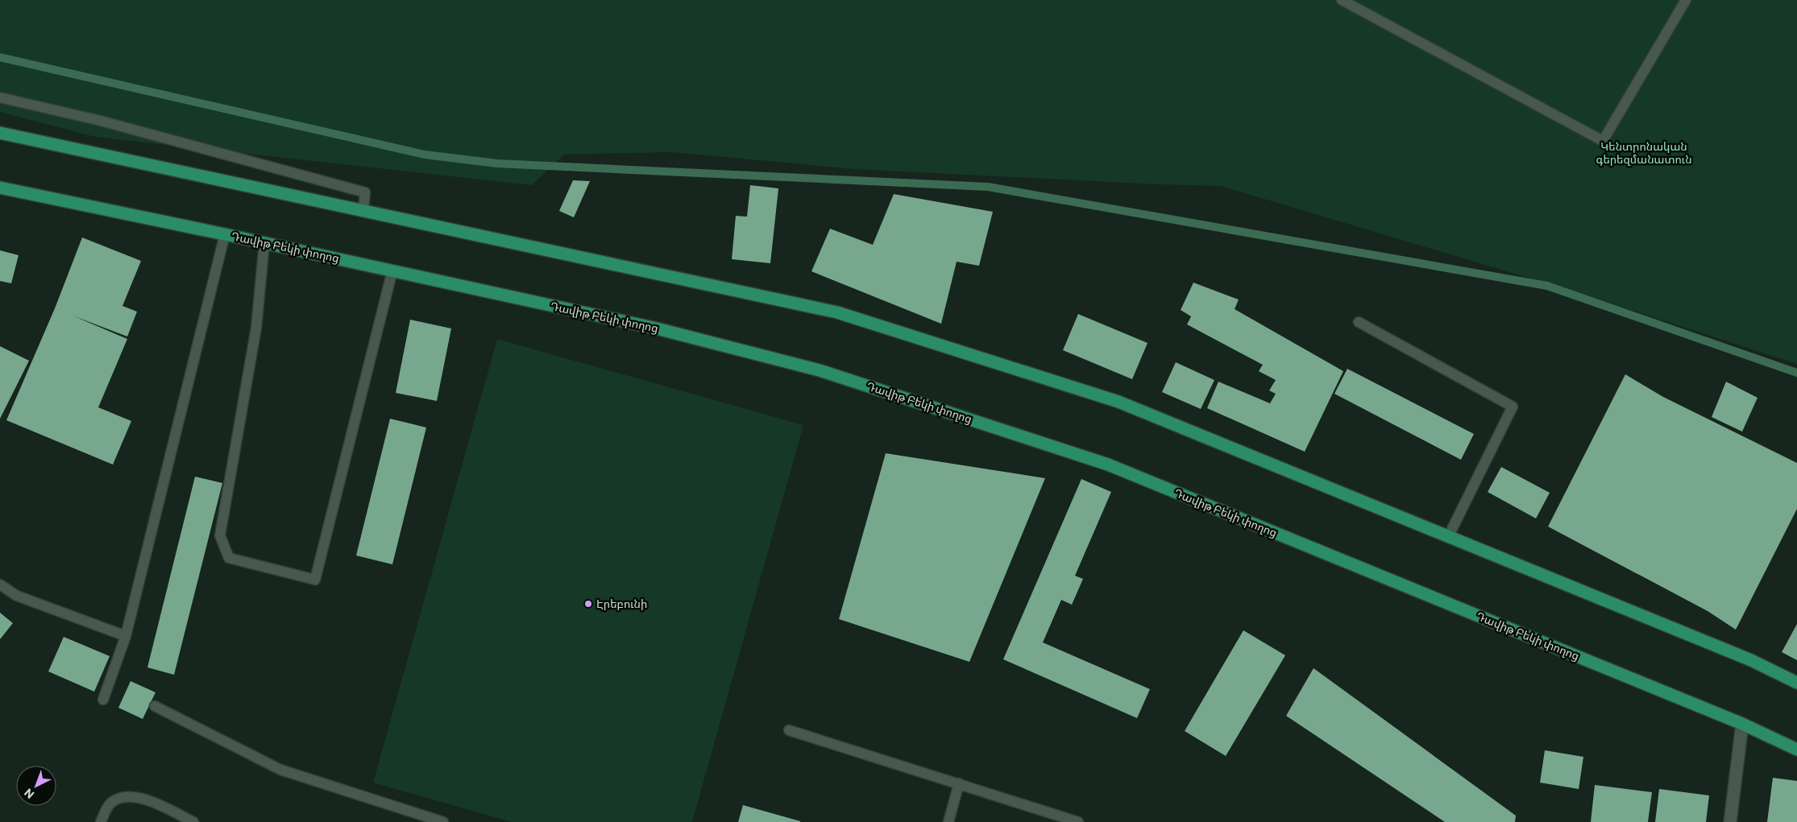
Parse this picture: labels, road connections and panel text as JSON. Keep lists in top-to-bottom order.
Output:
{
  "streets": {
    "main road": ["Դավիթ Բեկի փողոց"]
  },
  "parks": ["Կենտրոնական գերեզմանատուն"],
  "places": ["Էրեբունի"],
  "north": "bottom left"
}
